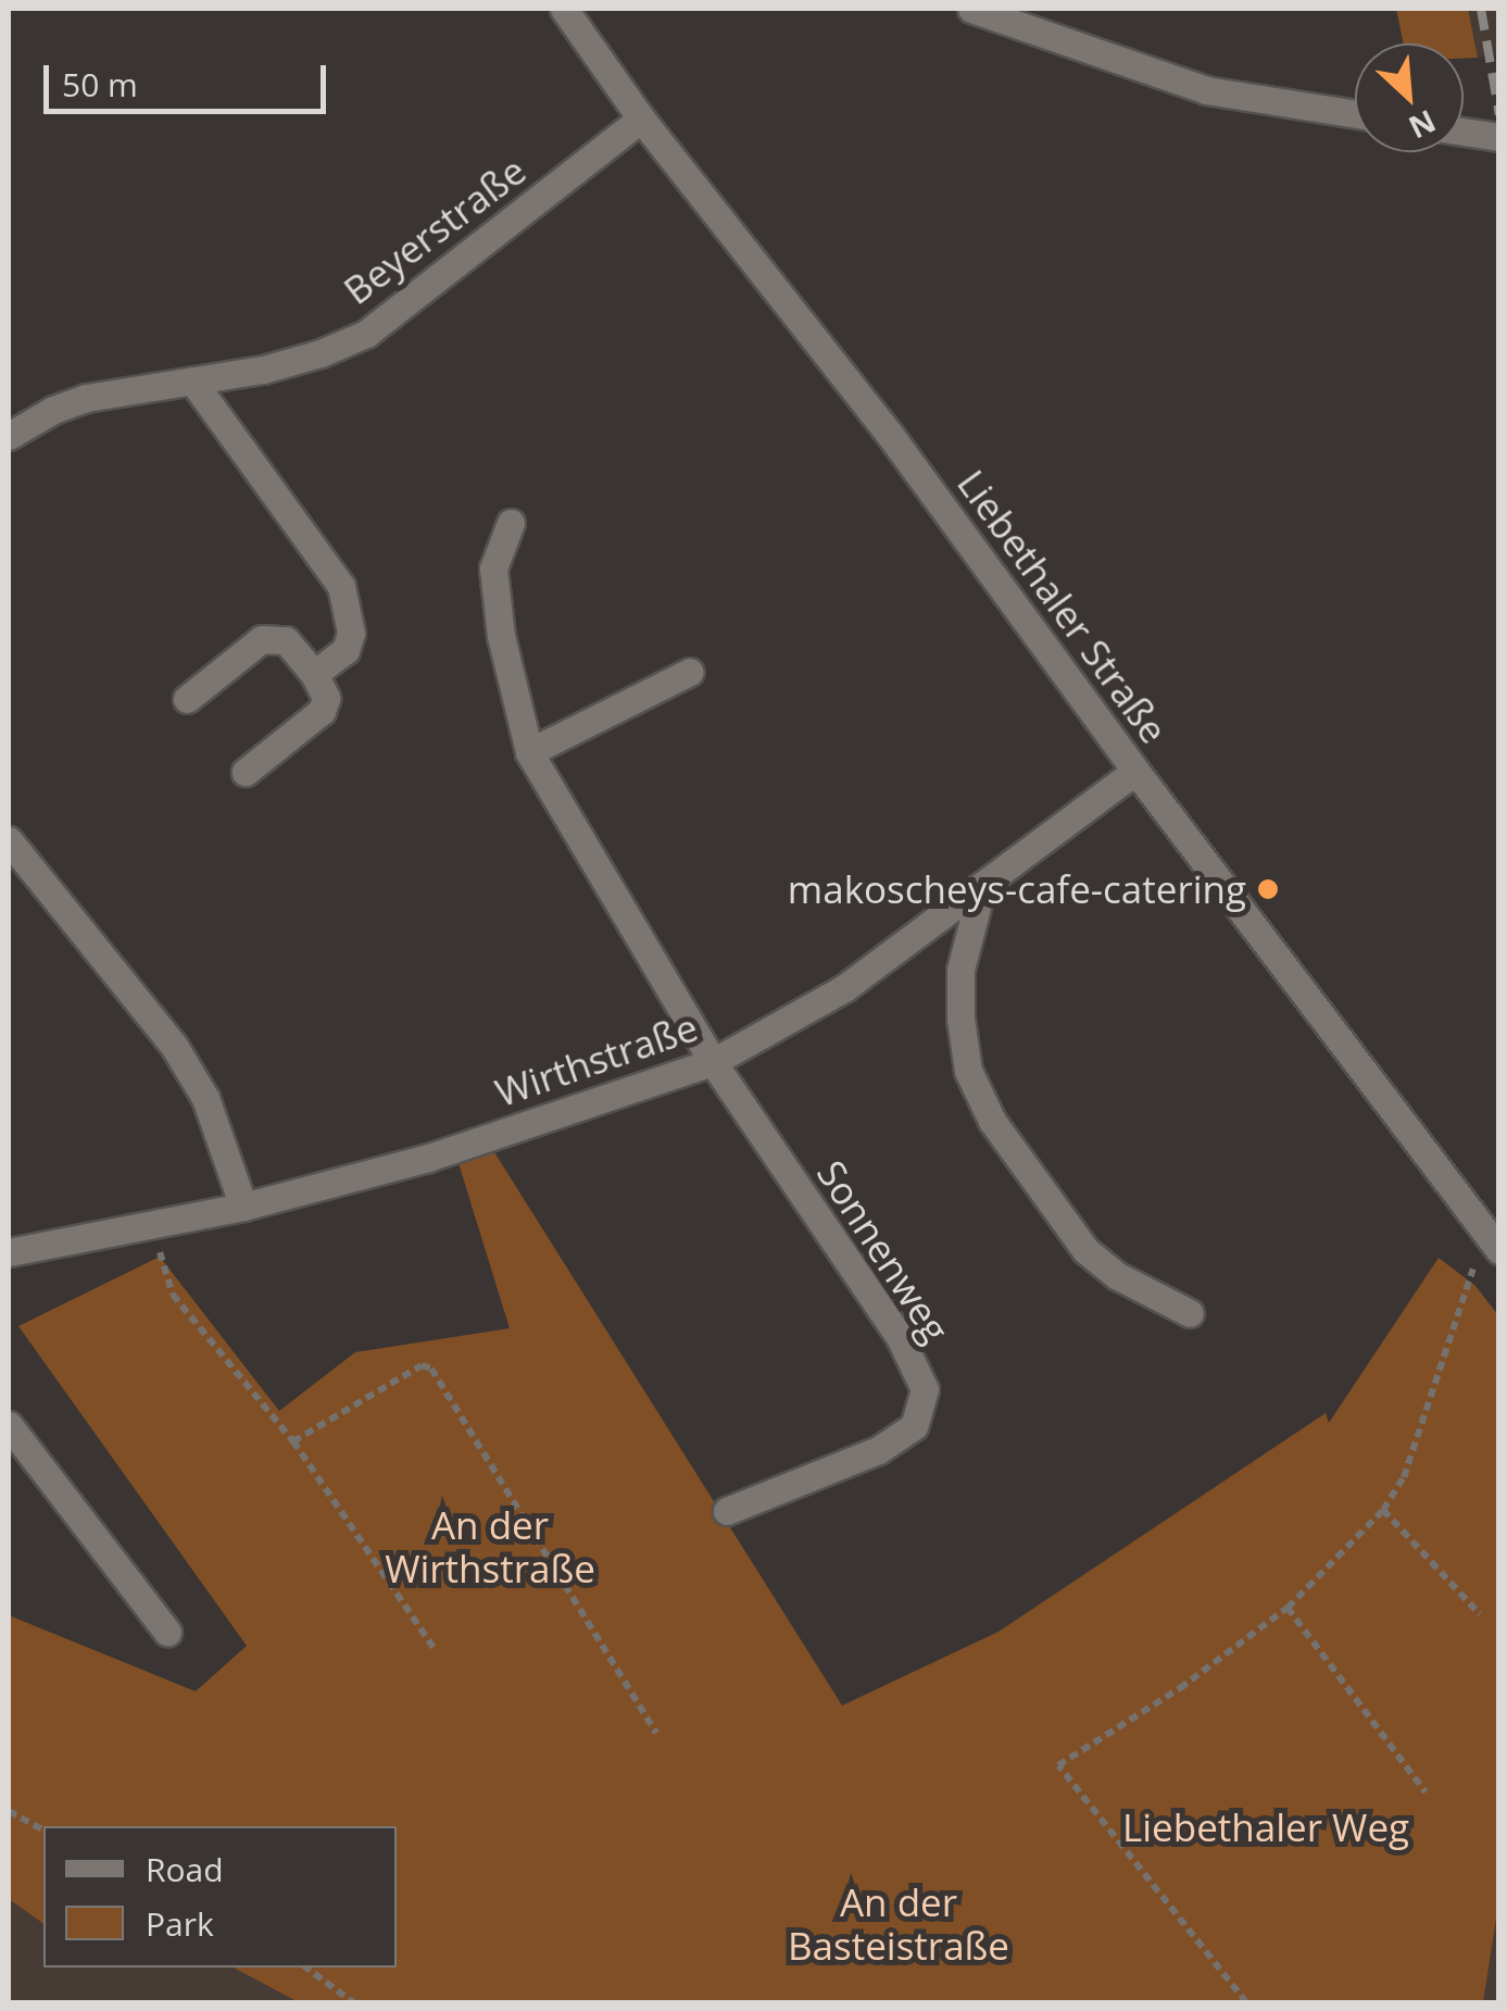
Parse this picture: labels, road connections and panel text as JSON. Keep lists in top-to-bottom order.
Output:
{
  "streets": {
    "street": [
      "Beyerstraße",
      "Liebethaler Straße",
      "Wirthstraße",
      "Sonnenweg"
    ]
  },
  "crossings": [
    ["Beyerstraße", "Liebethaler Straße"],
    ["Liebethaler Straße", "Wirthstraße"],
    ["Wirthstraße", "Sonnenweg"]
  ],
  "parks": ["An der Wirthstraße", "Liebethaler Weg", "An der Basteistraße"],
  "places": ["makoscheys-cafe-catering"],
  "legend": ["Road", "Park"],
  "scale_bar": "50 m",
  "north": "bottom right"
}
